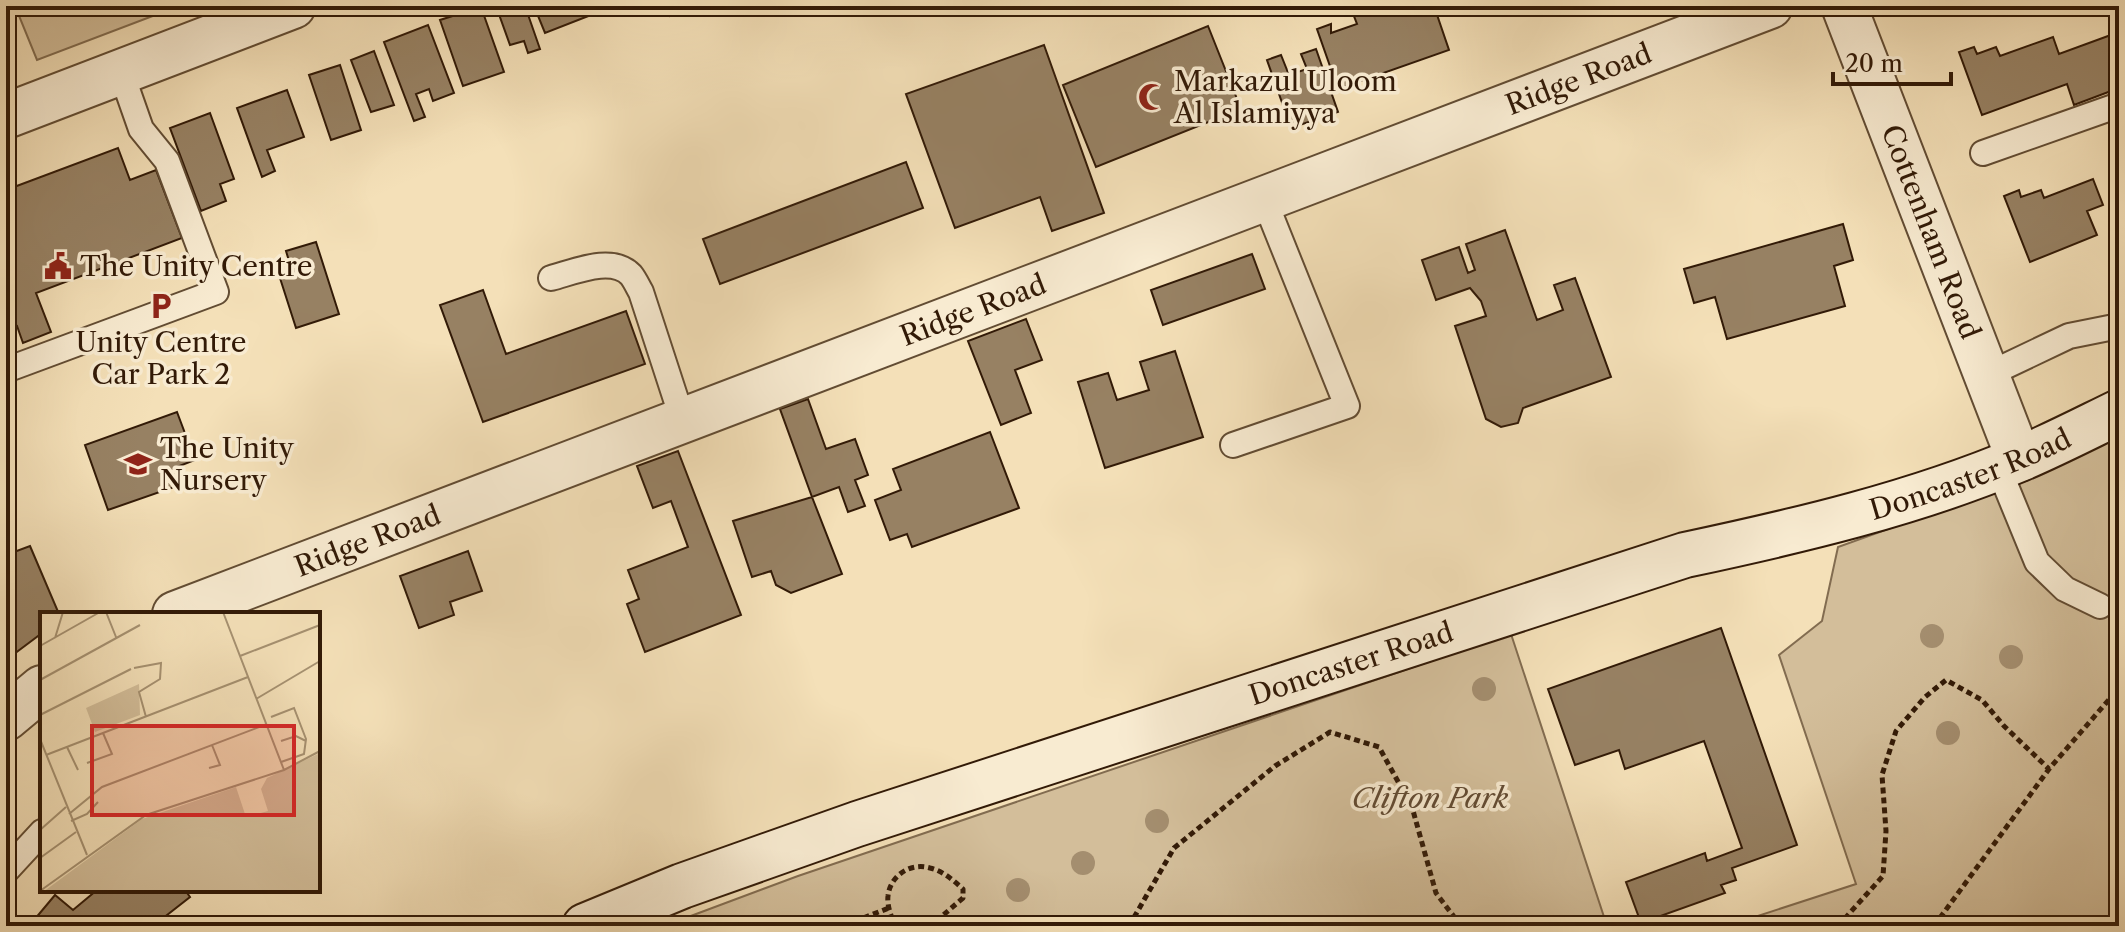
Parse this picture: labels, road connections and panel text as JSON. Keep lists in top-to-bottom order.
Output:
{
  "streets": {
    "street": ["Ridge Road", "Cottenham Road", "Doncaster Road"]
  },
  "crossings": [
    ["Cottenham Road", "Doncaster Road"]
  ],
  "parks": ["Clifton Park"],
  "places": {
    "mosque": ["Markazul Uloom Al Islamiyya"],
    "public building": ["The Unity Centre"],
    "parking": ["Unity Centre Car Park 2"],
    "school or university": ["The Unity Nursery"]
  },
  "scale_bar": "20 m"
}
